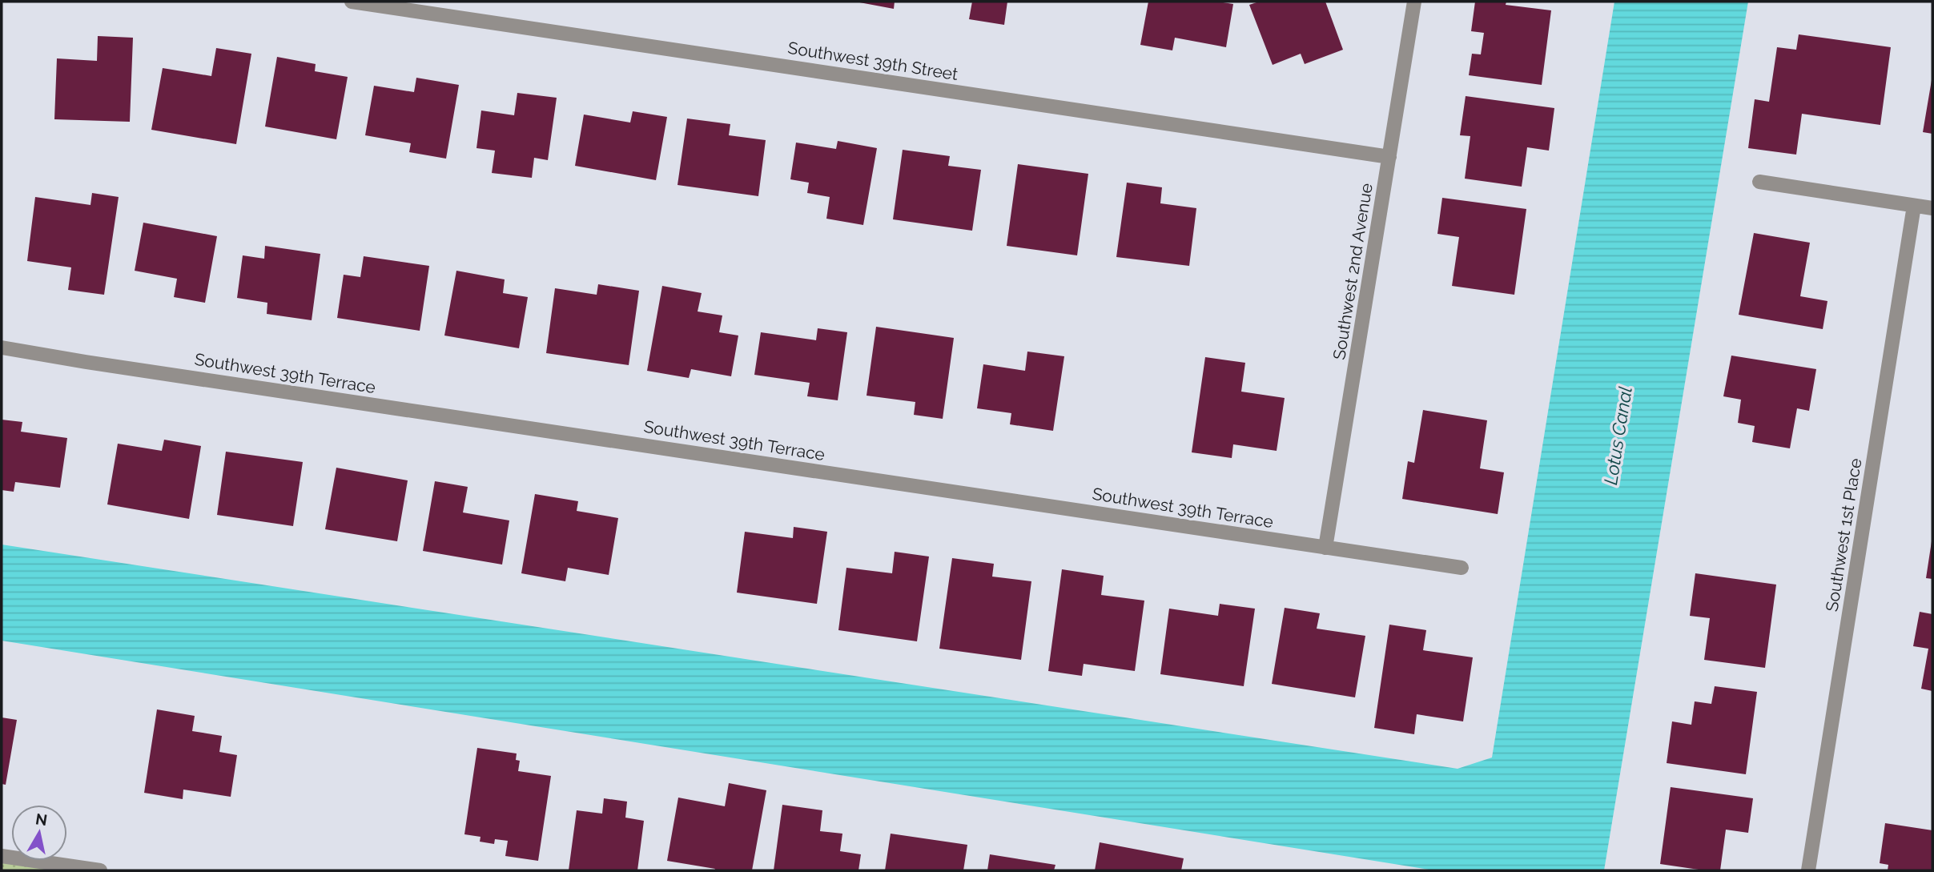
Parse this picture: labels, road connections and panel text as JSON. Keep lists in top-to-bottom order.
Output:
{
  "streets": {
    "street": [
      "Southwest 39th Street",
      "Southwest 2nd Avenue",
      "Southwest 39th Terrace",
      "Southwest 1st Place"
    ]
  },
  "crossings": [
    ["Southwest 39th Street", "Southwest 2nd Avenue"],
    ["Southwest 2nd Avenue", "Southwest 39th Terrace"]
  ],
  "water": ["Lotus Canal"],
  "north": "top"
}
